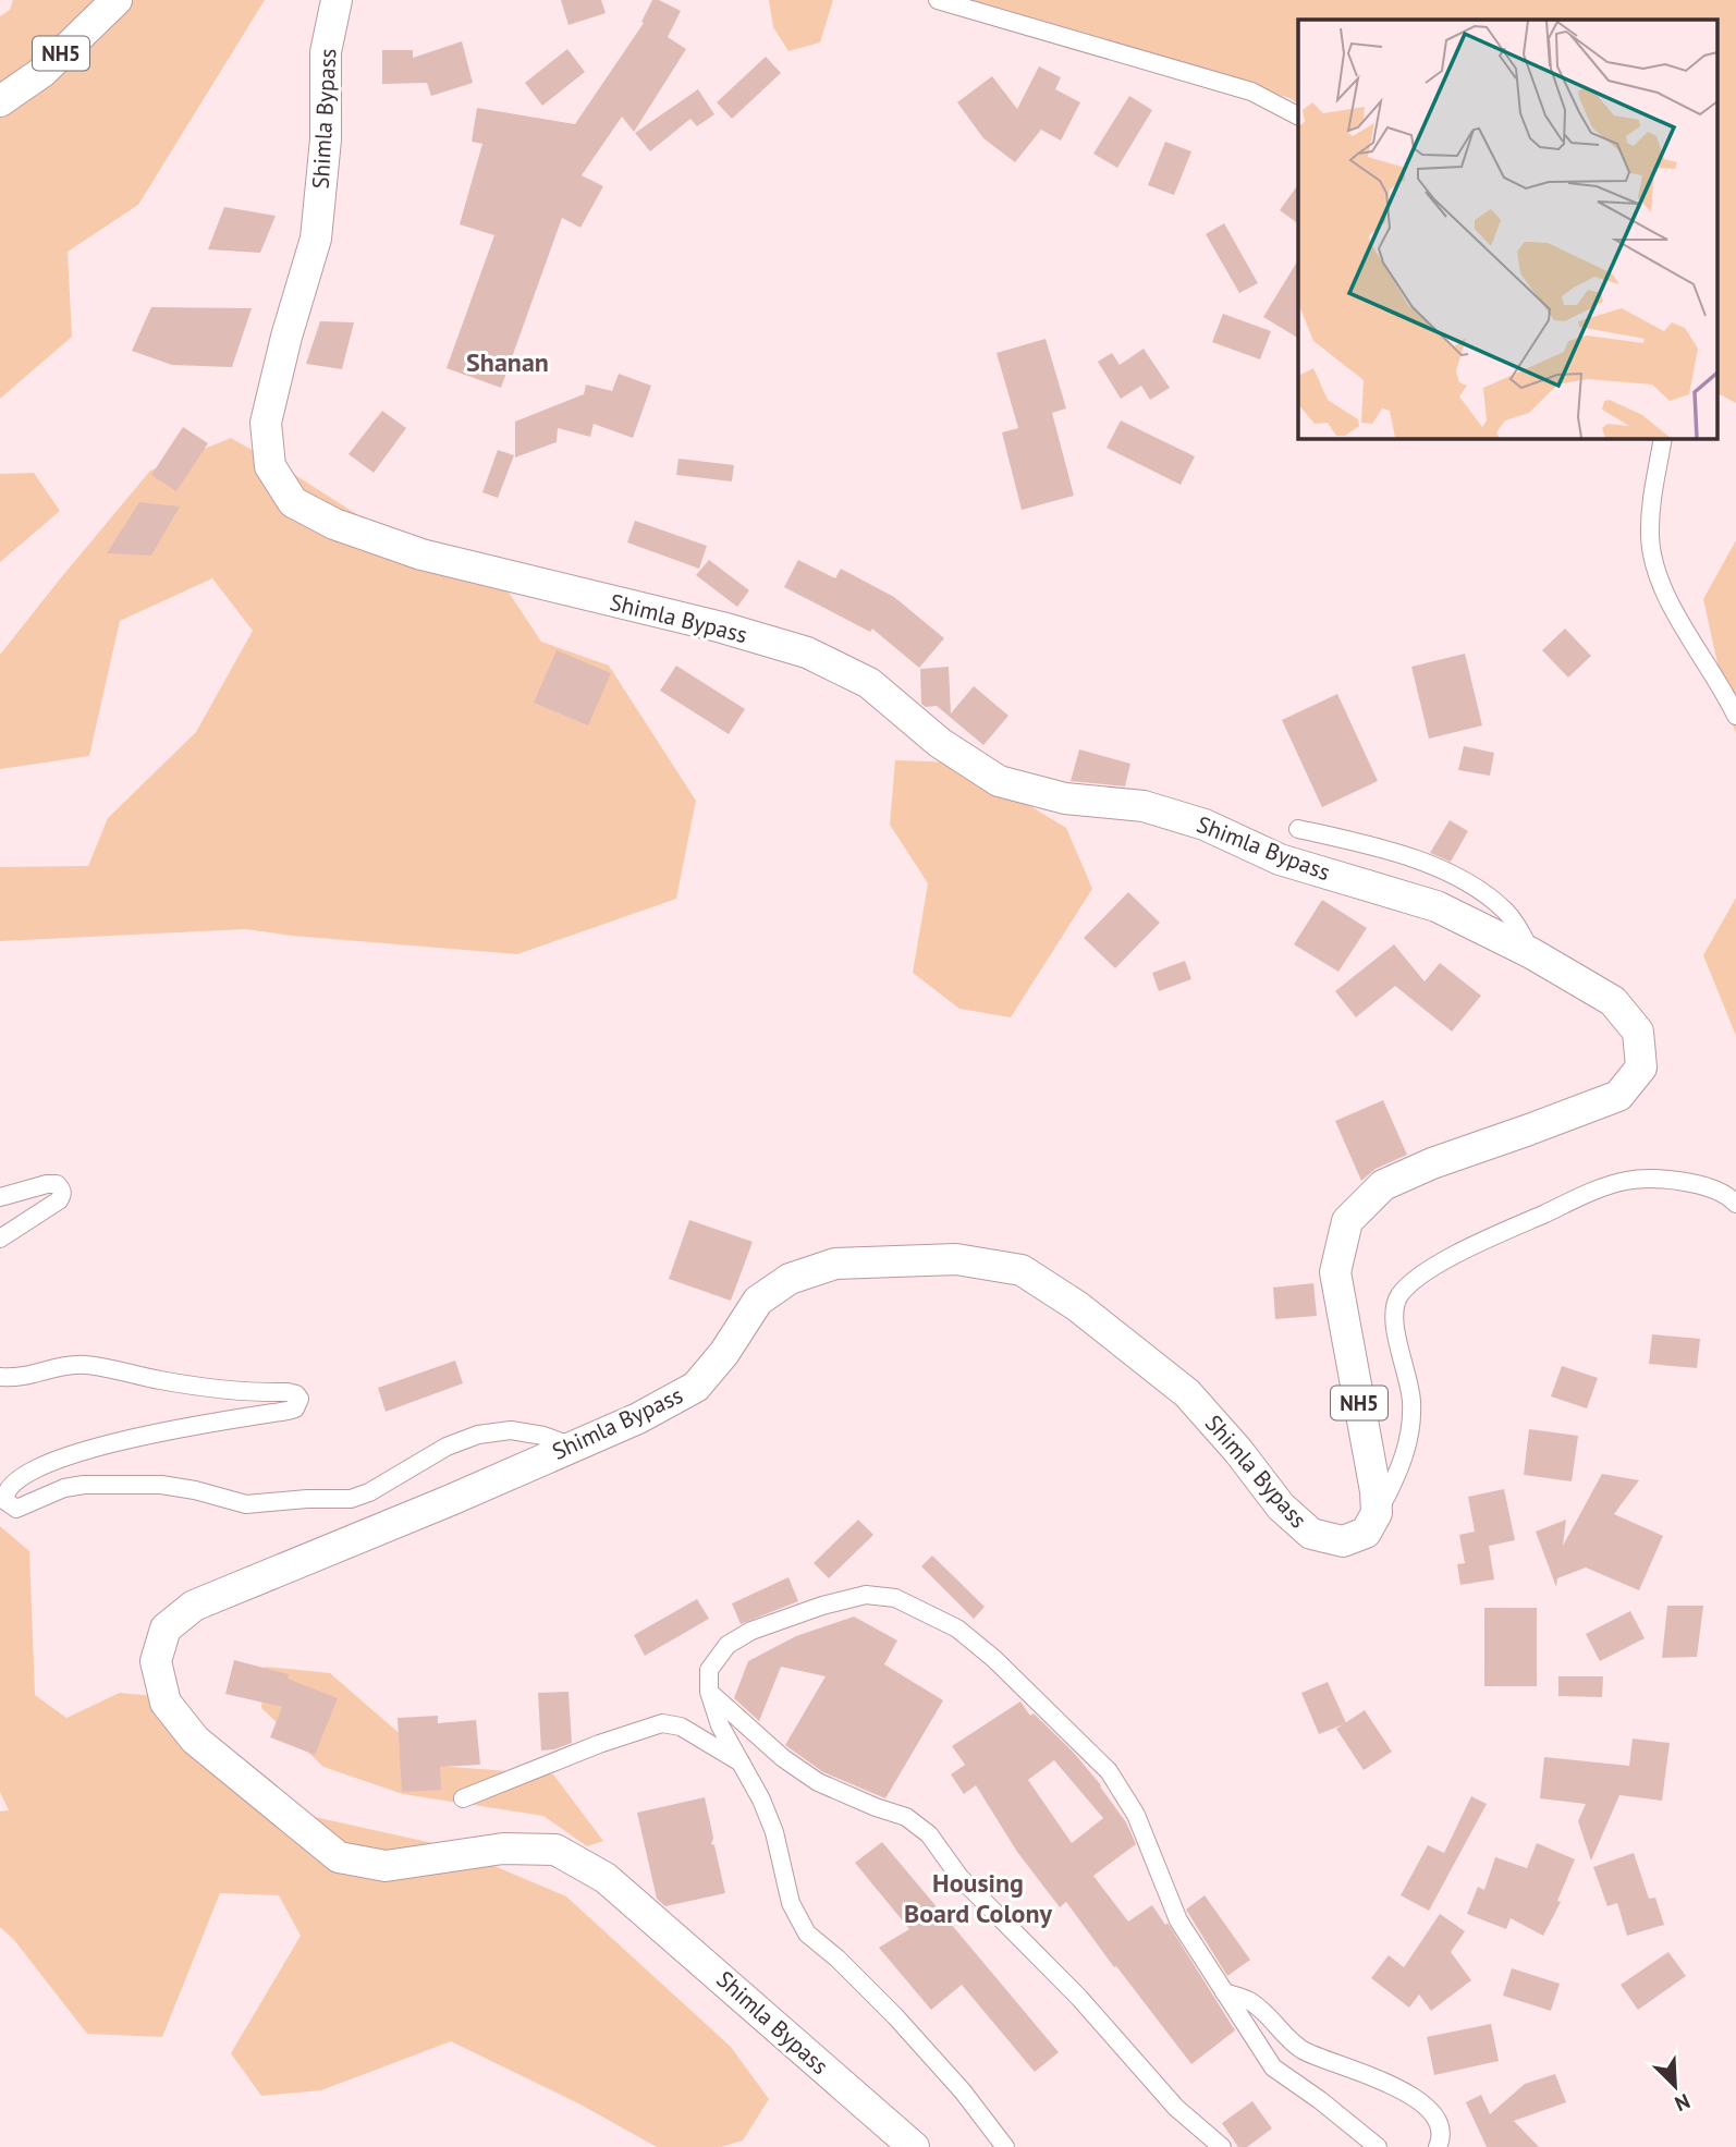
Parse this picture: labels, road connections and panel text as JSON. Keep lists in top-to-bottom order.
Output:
{
  "streets": {
    "highway": ["NH5", "Shimla Bypass"]
  },
  "districts": ["Shanan", "Housing Board Colony"],
  "north": "bottom right"
}
